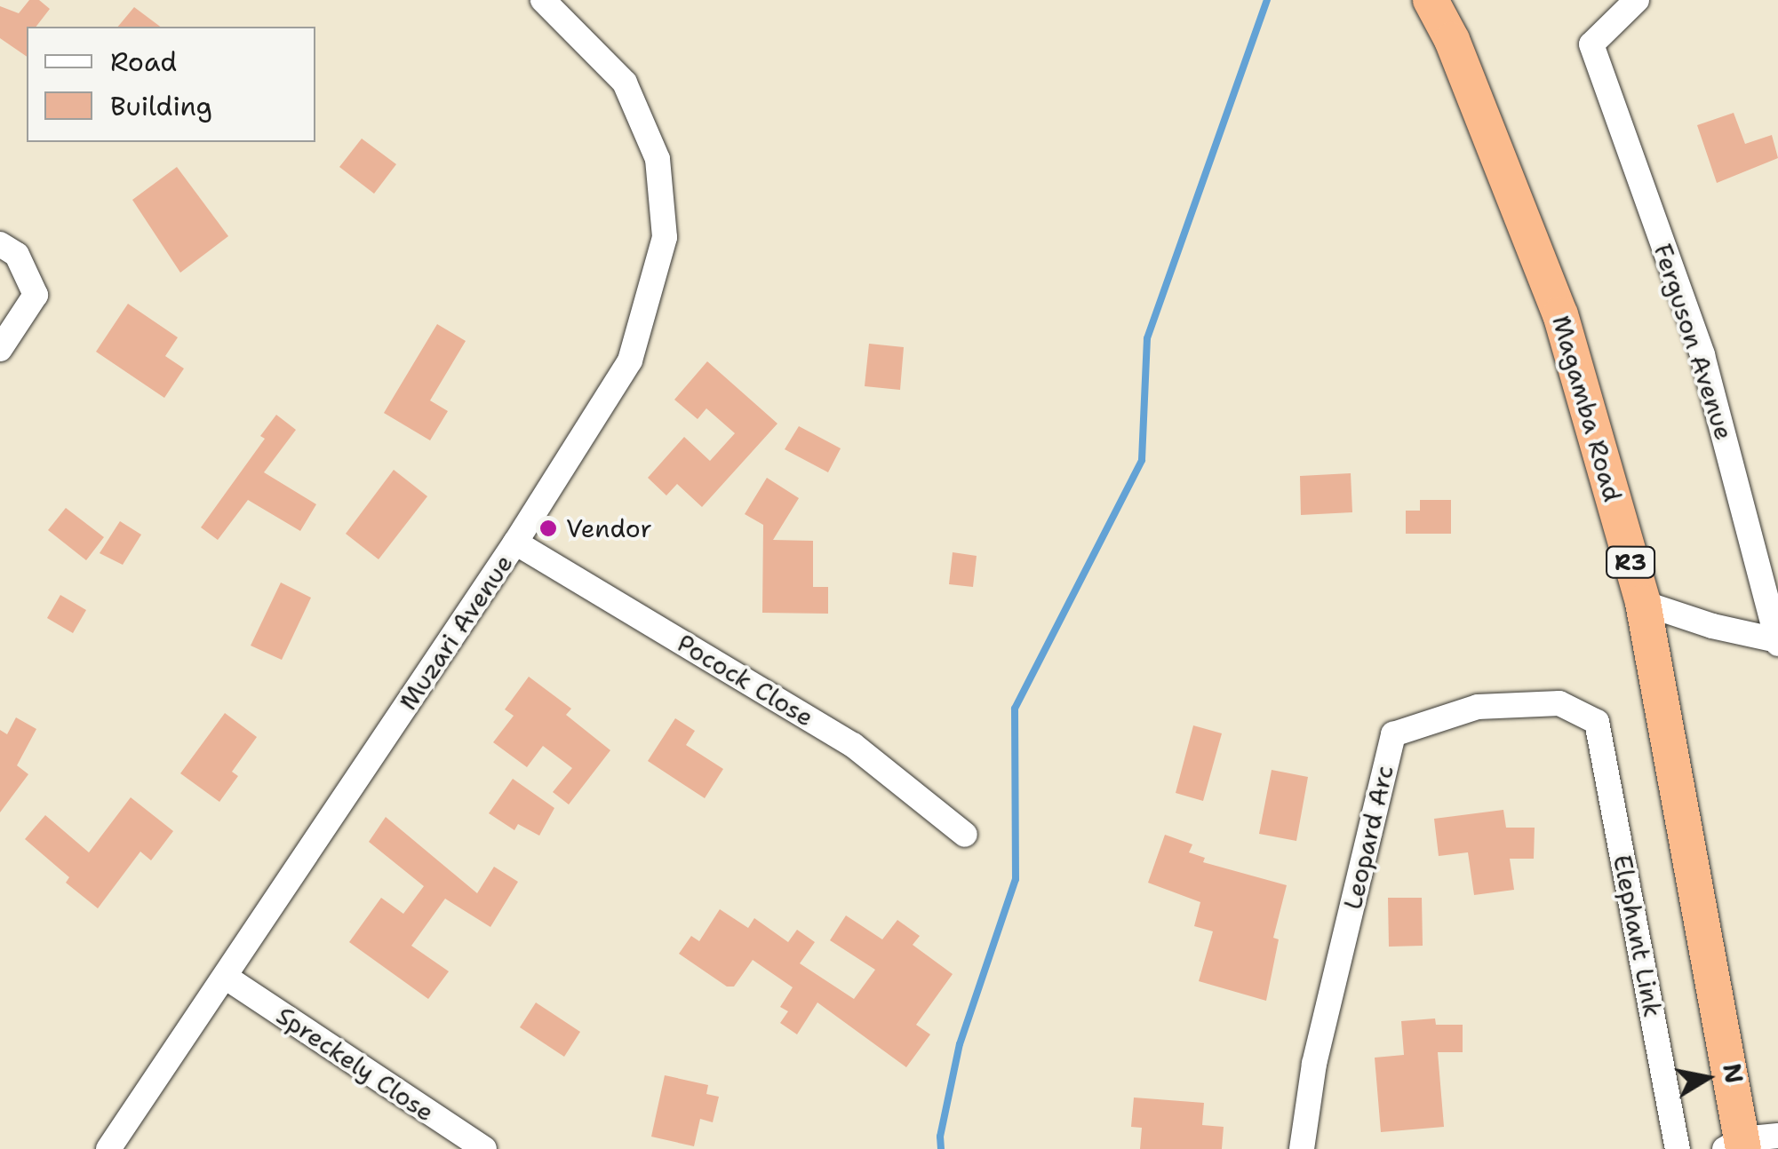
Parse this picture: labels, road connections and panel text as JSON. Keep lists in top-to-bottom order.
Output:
{
  "streets": {
    "highway": ["Magamba Road", "R3"],
    "street": [
      "Ferguson Avenue",
      "Muzari Avenue",
      "Pocock Close",
      "Leopard Arc",
      "Elephant Link",
      "Spreckely Close"
    ]
  },
  "crossings": [
    ["Muzari Avenue", "Pocock Close"],
    ["Muzari Avenue", "Spreckely Close"],
    ["Leopard Arc", "Elephant Link"]
  ],
  "places": ["Vendor"],
  "legend": ["Road", "Building"],
  "north": "right"
}
